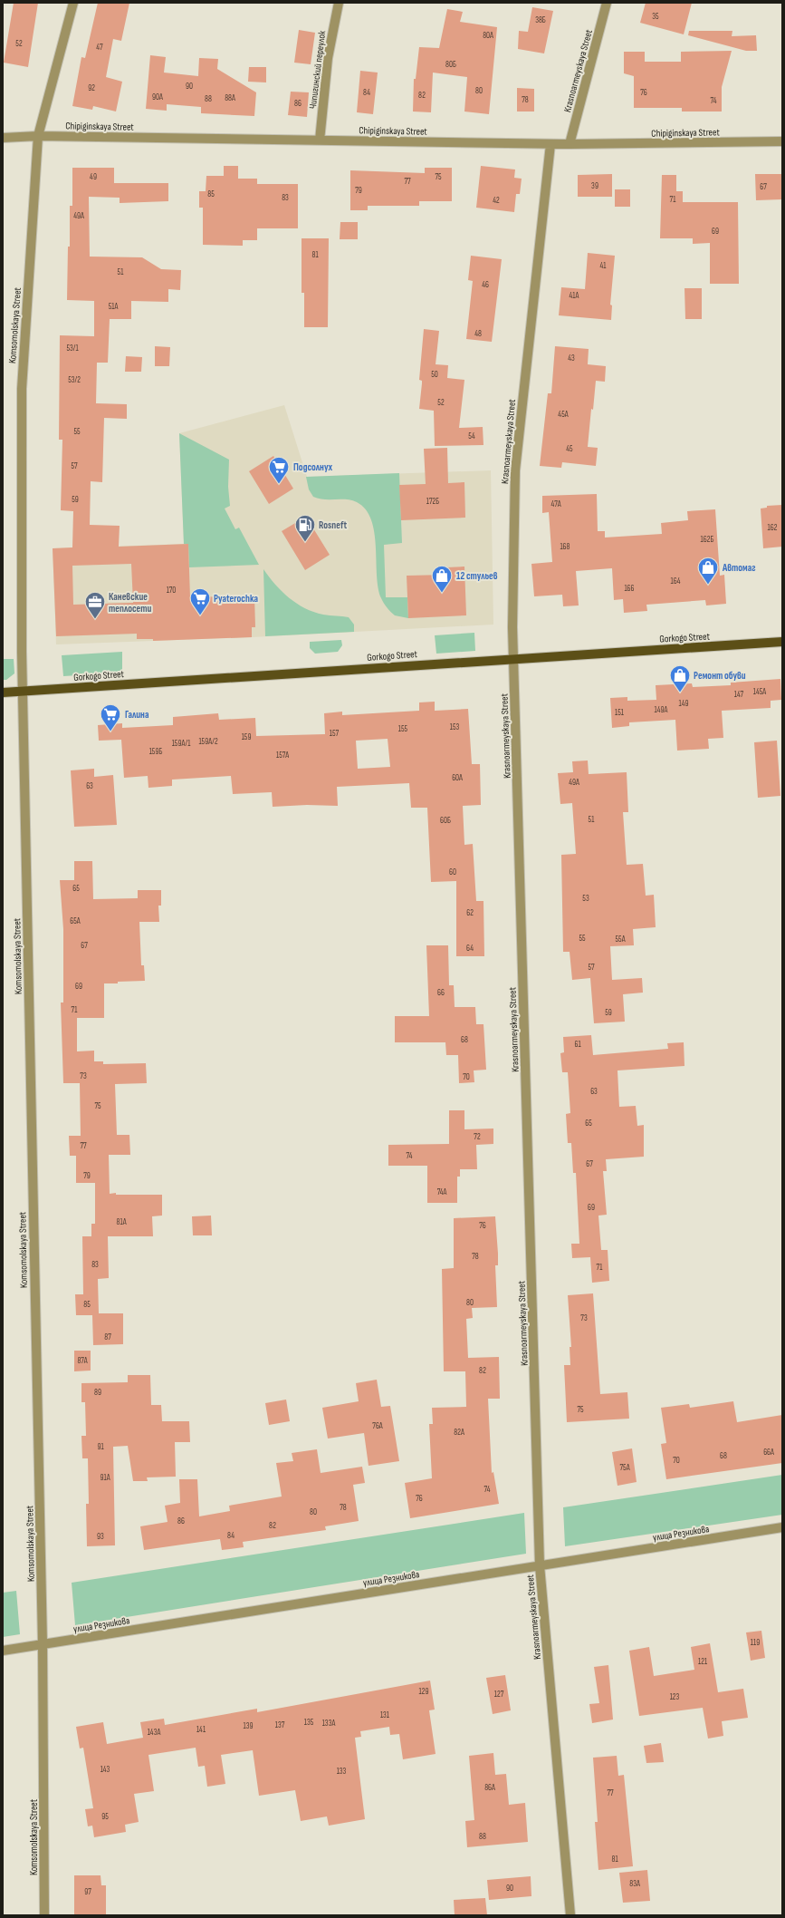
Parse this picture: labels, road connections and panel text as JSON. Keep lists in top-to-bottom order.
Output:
{
  "streets": {
    "main road": ["Gorkogo Street"],
    "street": [
      "Чипигинский переулок",
      "Krasnoarmeyskaya Street",
      "Chipiginskaya Street",
      "Komsomolskaya Street",
      "улица Резникова"
    ]
  },
  "crossings": [
    ["Чипигинский переулок", "Chipiginskaya Street"],
    ["Krasnoarmeyskaya Street", "Chipiginskaya Street"],
    ["Krasnoarmeyskaya Street", "Gorkogo Street"],
    ["Krasnoarmeyskaya Street", "улица Резникова"],
    ["Chipiginskaya Street", "Komsomolskaya Street"],
    ["Komsomolskaya Street", "Gorkogo Street"],
    ["Komsomolskaya Street", "улица Резникова"]
  ],
  "places": {
    "supermarket": ["Подсолнух", "Pyaterochka", "Галина"],
    "fuel station": ["Rosneft"],
    "shop": ["Автомаг", "12 стульев", "Ремонт обуви"],
    "office": ["Каневские теплосети"]
  },
  "house_numbers": [
    "35",
    "38Б",
    "80А",
    "52",
    "47",
    "80Б",
    "90",
    "92",
    "80",
    "84",
    "76",
    "82",
    "90А",
    "88А",
    "88",
    "78",
    "74",
    "86",
    "49",
    "75",
    "77",
    "39",
    "67",
    "79",
    "85",
    "83",
    "71",
    "42",
    "49А",
    "69",
    "81",
    "41",
    "51",
    "46",
    "41А",
    "51А",
    "48",
    "53/1",
    "43",
    "50",
    "53/2",
    "52",
    "45А",
    "55",
    "54",
    "45",
    "57",
    "59",
    "172Б",
    "47А",
    "162",
    "162Б",
    "168",
    "164",
    "166",
    "170",
    "145А",
    "147",
    "149",
    "149А",
    "151",
    "153",
    "155",
    "157",
    "159",
    "159А/2",
    "159А/1",
    "159Б",
    "157А",
    "60А",
    "49А",
    "63",
    "51",
    "60Б",
    "60",
    "65",
    "53",
    "62",
    "65А",
    "55",
    "55А",
    "67",
    "64",
    "57",
    "69",
    "66",
    "71",
    "59",
    "68",
    "61",
    "73",
    "70",
    "63",
    "75",
    "65",
    "72",
    "77",
    "74",
    "67",
    "79",
    "74А",
    "69",
    "81А",
    "76",
    "78",
    "83",
    "71",
    "80",
    "85",
    "73",
    "87",
    "87А",
    "82",
    "89",
    "75",
    "76А",
    "82А",
    "91",
    "66А",
    "68",
    "70",
    "75А",
    "91А",
    "74",
    "76",
    "78",
    "80",
    "86",
    "82",
    "84",
    "93",
    "119",
    "121",
    "129",
    "127",
    "123",
    "131",
    "135",
    "133А",
    "137",
    "139",
    "141",
    "143А",
    "143",
    "133",
    "86А",
    "77",
    "95",
    "88",
    "81",
    "83А",
    "90",
    "97"
  ]
}
